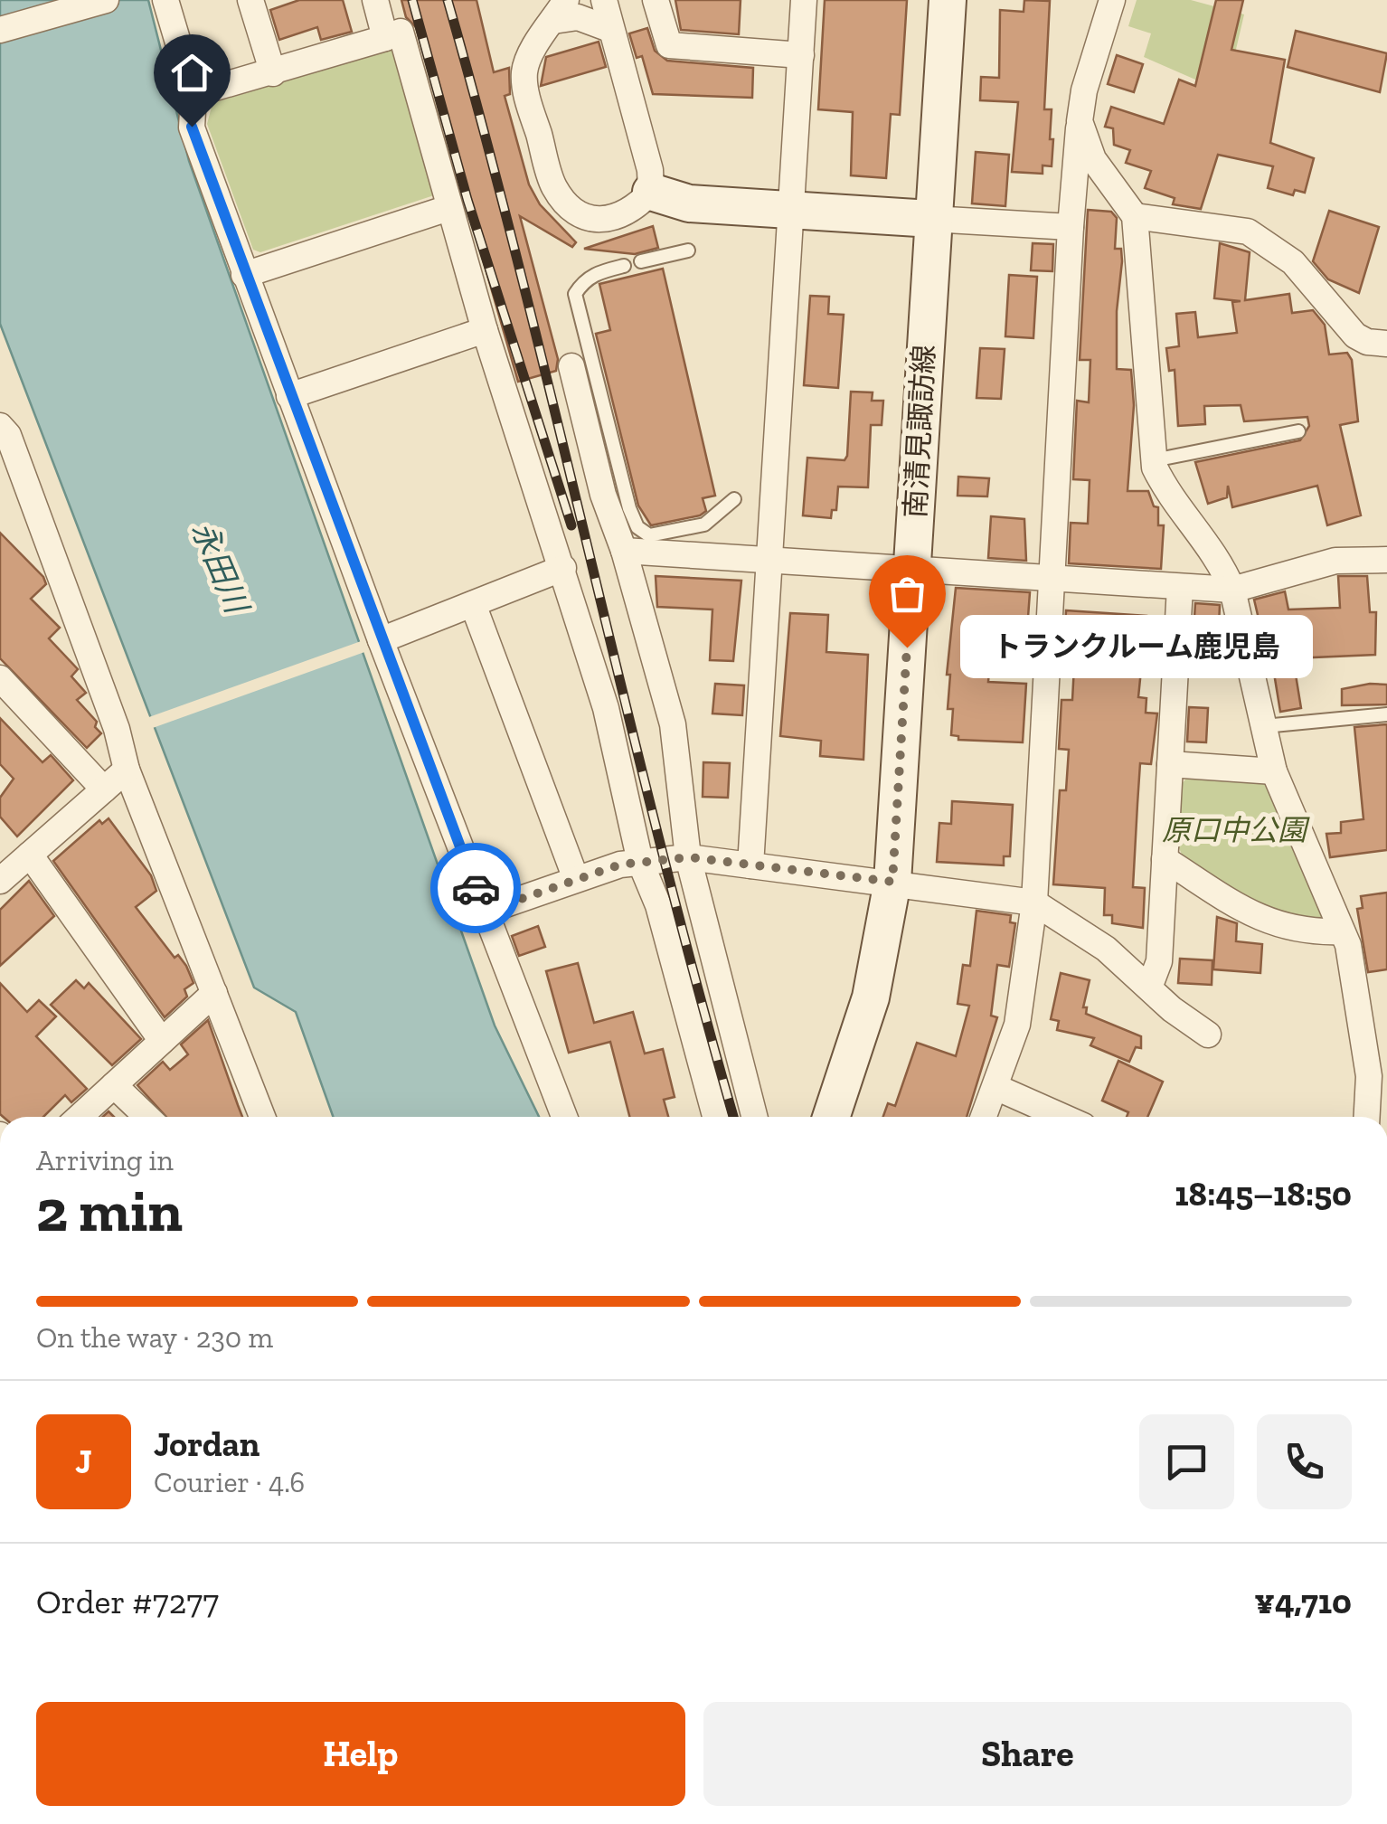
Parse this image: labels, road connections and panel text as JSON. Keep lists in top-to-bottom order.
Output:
{
  "streets": {
    "street": ["南清見諏訪線"]
  },
  "water": ["永田川"],
  "parks": ["原口中公園"],
  "places": ["トランクルーム鹿児島"],
  "page": {
    "bubble": "トランクルーム鹿児島",
    "heading": ["2 min", "Arriving in", "18:45–18:50"],
    "panel": [
      "Jordan",
      "Courier · 4.6",
      "Order #7277",
      "¥4,710"
    ],
    "bar": "On the way · 230 m",
    "round": "J",
    "buttons": ["Help", "Share"]
  }
}
